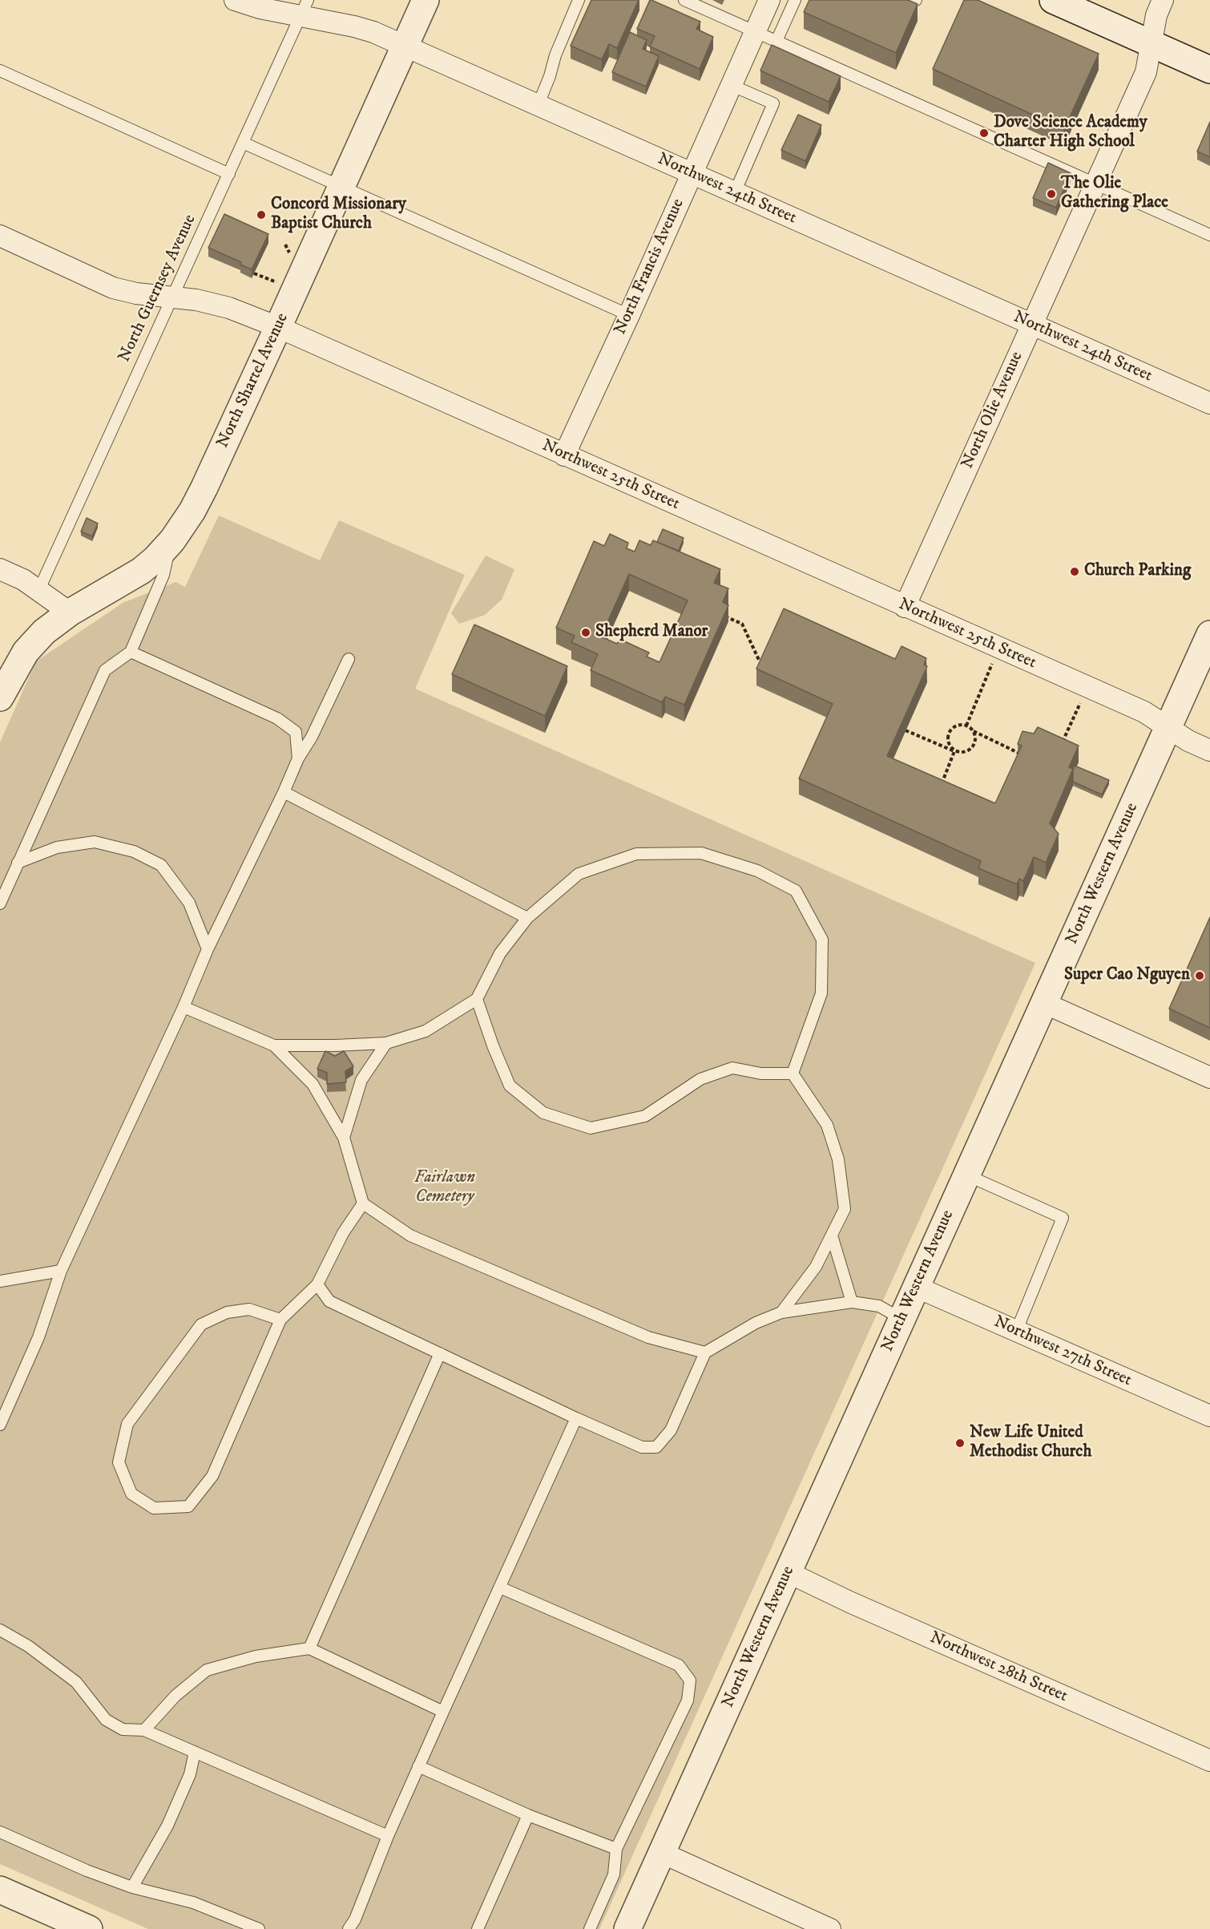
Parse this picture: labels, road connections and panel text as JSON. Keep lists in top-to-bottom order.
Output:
{
  "streets": {
    "street": [
      "Northwest 24th Street",
      "North Francis Avenue",
      "North Shartel Avenue",
      "North Olie Avenue",
      "Northwest 25th Street",
      "North Western Avenue",
      "Northwest 27th Street",
      "Northwest 28th Street"
    ],
    "lane": ["North Guernsey Avenue"]
  },
  "crossings": [
    ["Northwest 24th Street", "North Francis Avenue"],
    ["Northwest 24th Street", "North Guernsey Avenue"],
    ["Northwest 24th Street", "North Shartel Avenue"],
    ["Northwest 24th Street", "North Olie Avenue"],
    ["North Francis Avenue", "Northwest 25th Street"],
    ["North Guernsey Avenue", "Northwest 25th Street"],
    ["North Shartel Avenue", "Northwest 25th Street"],
    ["North Olie Avenue", "Northwest 25th Street"],
    ["Northwest 25th Street", "North Western Avenue"],
    ["North Western Avenue", "Northwest 27th Street"],
    ["North Western Avenue", "Northwest 28th Street"]
  ],
  "parks": ["Fairlawn Cemetery"],
  "places": [
    "Dove Science Academy Charter High School",
    "The Olie Gathering Place",
    "Concord Missionary Baptist Church",
    "Church Parking",
    "Shepherd Manor",
    "Super Cao Nguyen",
    "New Life United Methodist Church"
  ]
}
